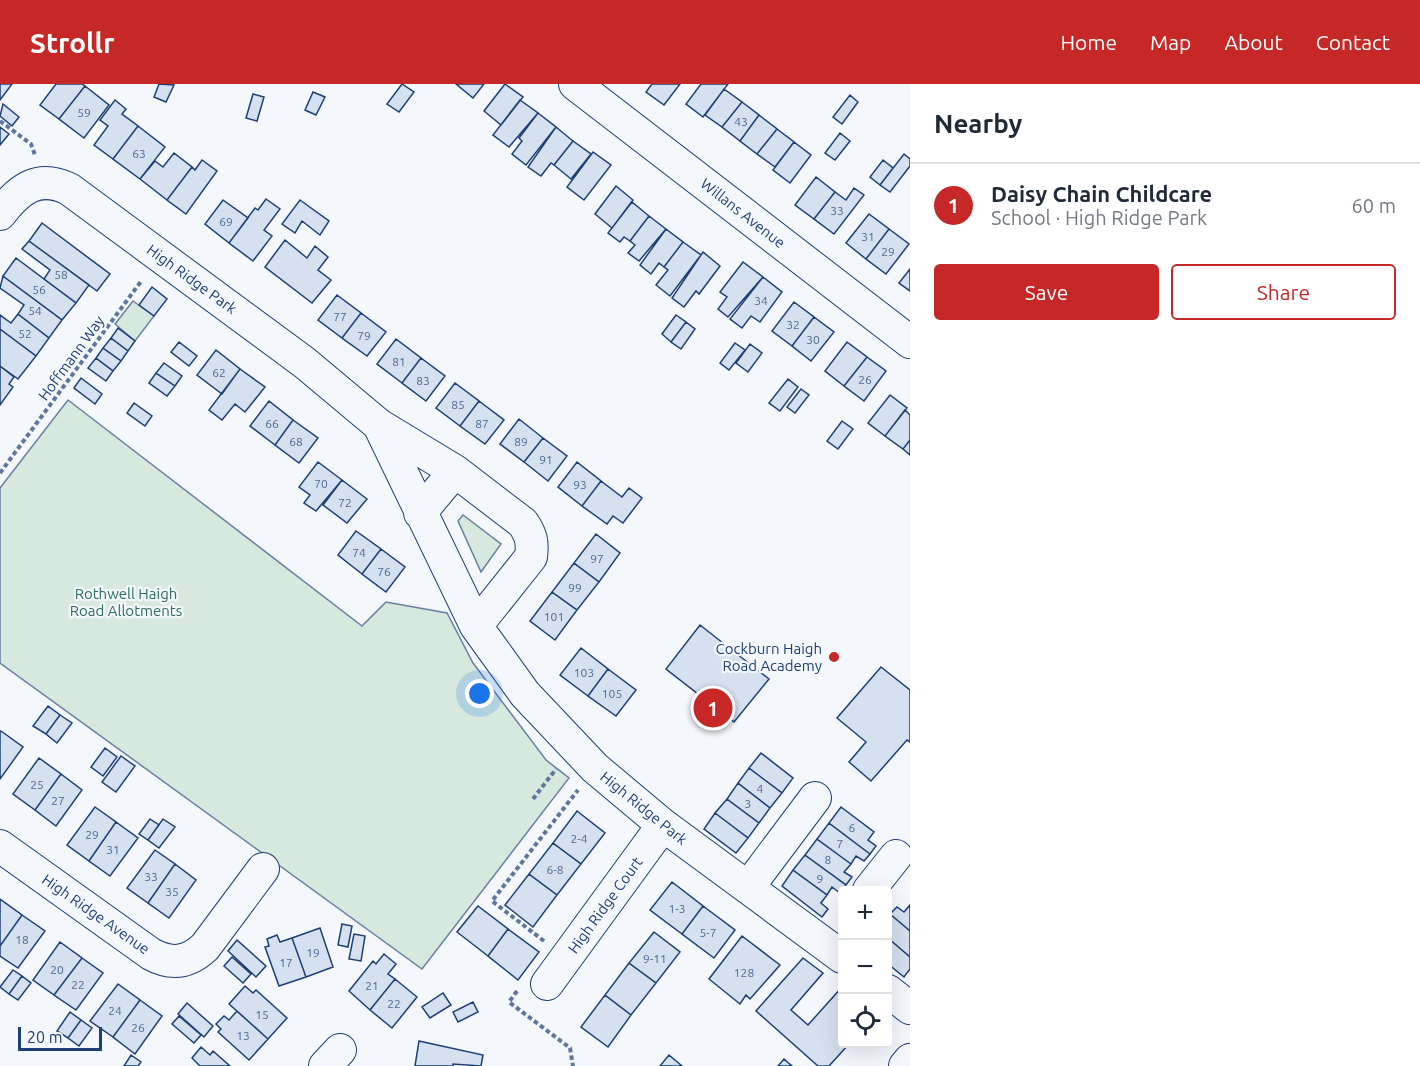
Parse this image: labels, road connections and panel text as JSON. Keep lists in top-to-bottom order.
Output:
{
  "streets": {
    "street": [
      "Willans Avenue",
      "High Ridge Park",
      "High Ridge Court",
      "High Ridge Avenue"
    ],
    "path": ["Hoffmann Way"]
  },
  "crossings": [
    ["High Ridge Park", "Hoffmann Way"],
    ["High Ridge Park", "High Ridge Court"]
  ],
  "parks": ["Rothwell Haigh Road Allotments"],
  "places": ["Cockburn Haigh Road Academy"],
  "house_numbers": [
    "59",
    "43",
    "63",
    "33",
    "69",
    "31",
    "29",
    "58",
    "56",
    "34",
    "54",
    "77",
    "32",
    "52",
    "79",
    "30",
    "81",
    "62",
    "26",
    "83",
    "85",
    "66",
    "87",
    "68",
    "89",
    "91",
    "70",
    "93",
    "72",
    "74",
    "97",
    "76",
    "99",
    "101",
    "103",
    "105",
    "25",
    "4",
    "27",
    "3",
    "6",
    "29",
    "2-4",
    "7",
    "31",
    "8",
    "6-8",
    "33",
    "9",
    "35",
    "1-3",
    "5-7",
    "18",
    "19",
    "9-11",
    "17",
    "20",
    "128",
    "22",
    "21",
    "22",
    "24",
    "15",
    "26",
    "13"
  ],
  "scale_bar": "20 m",
  "page": {
    "header": "Strollr",
    "nav": [
      "Home",
      "Map",
      "About",
      "Contact"
    ],
    "heading": "Nearby",
    "list": [
      {
        "mark": "1",
        "name": "Daisy Chain Childcare",
        "note": "School · High Ridge Park",
        "value": "60 m"
      }
    ],
    "buttons": ["Save", "Share"],
    "pins": "1",
    "map_buttons": ["+", "−"],
    "scale": "20 m"
  }
}
